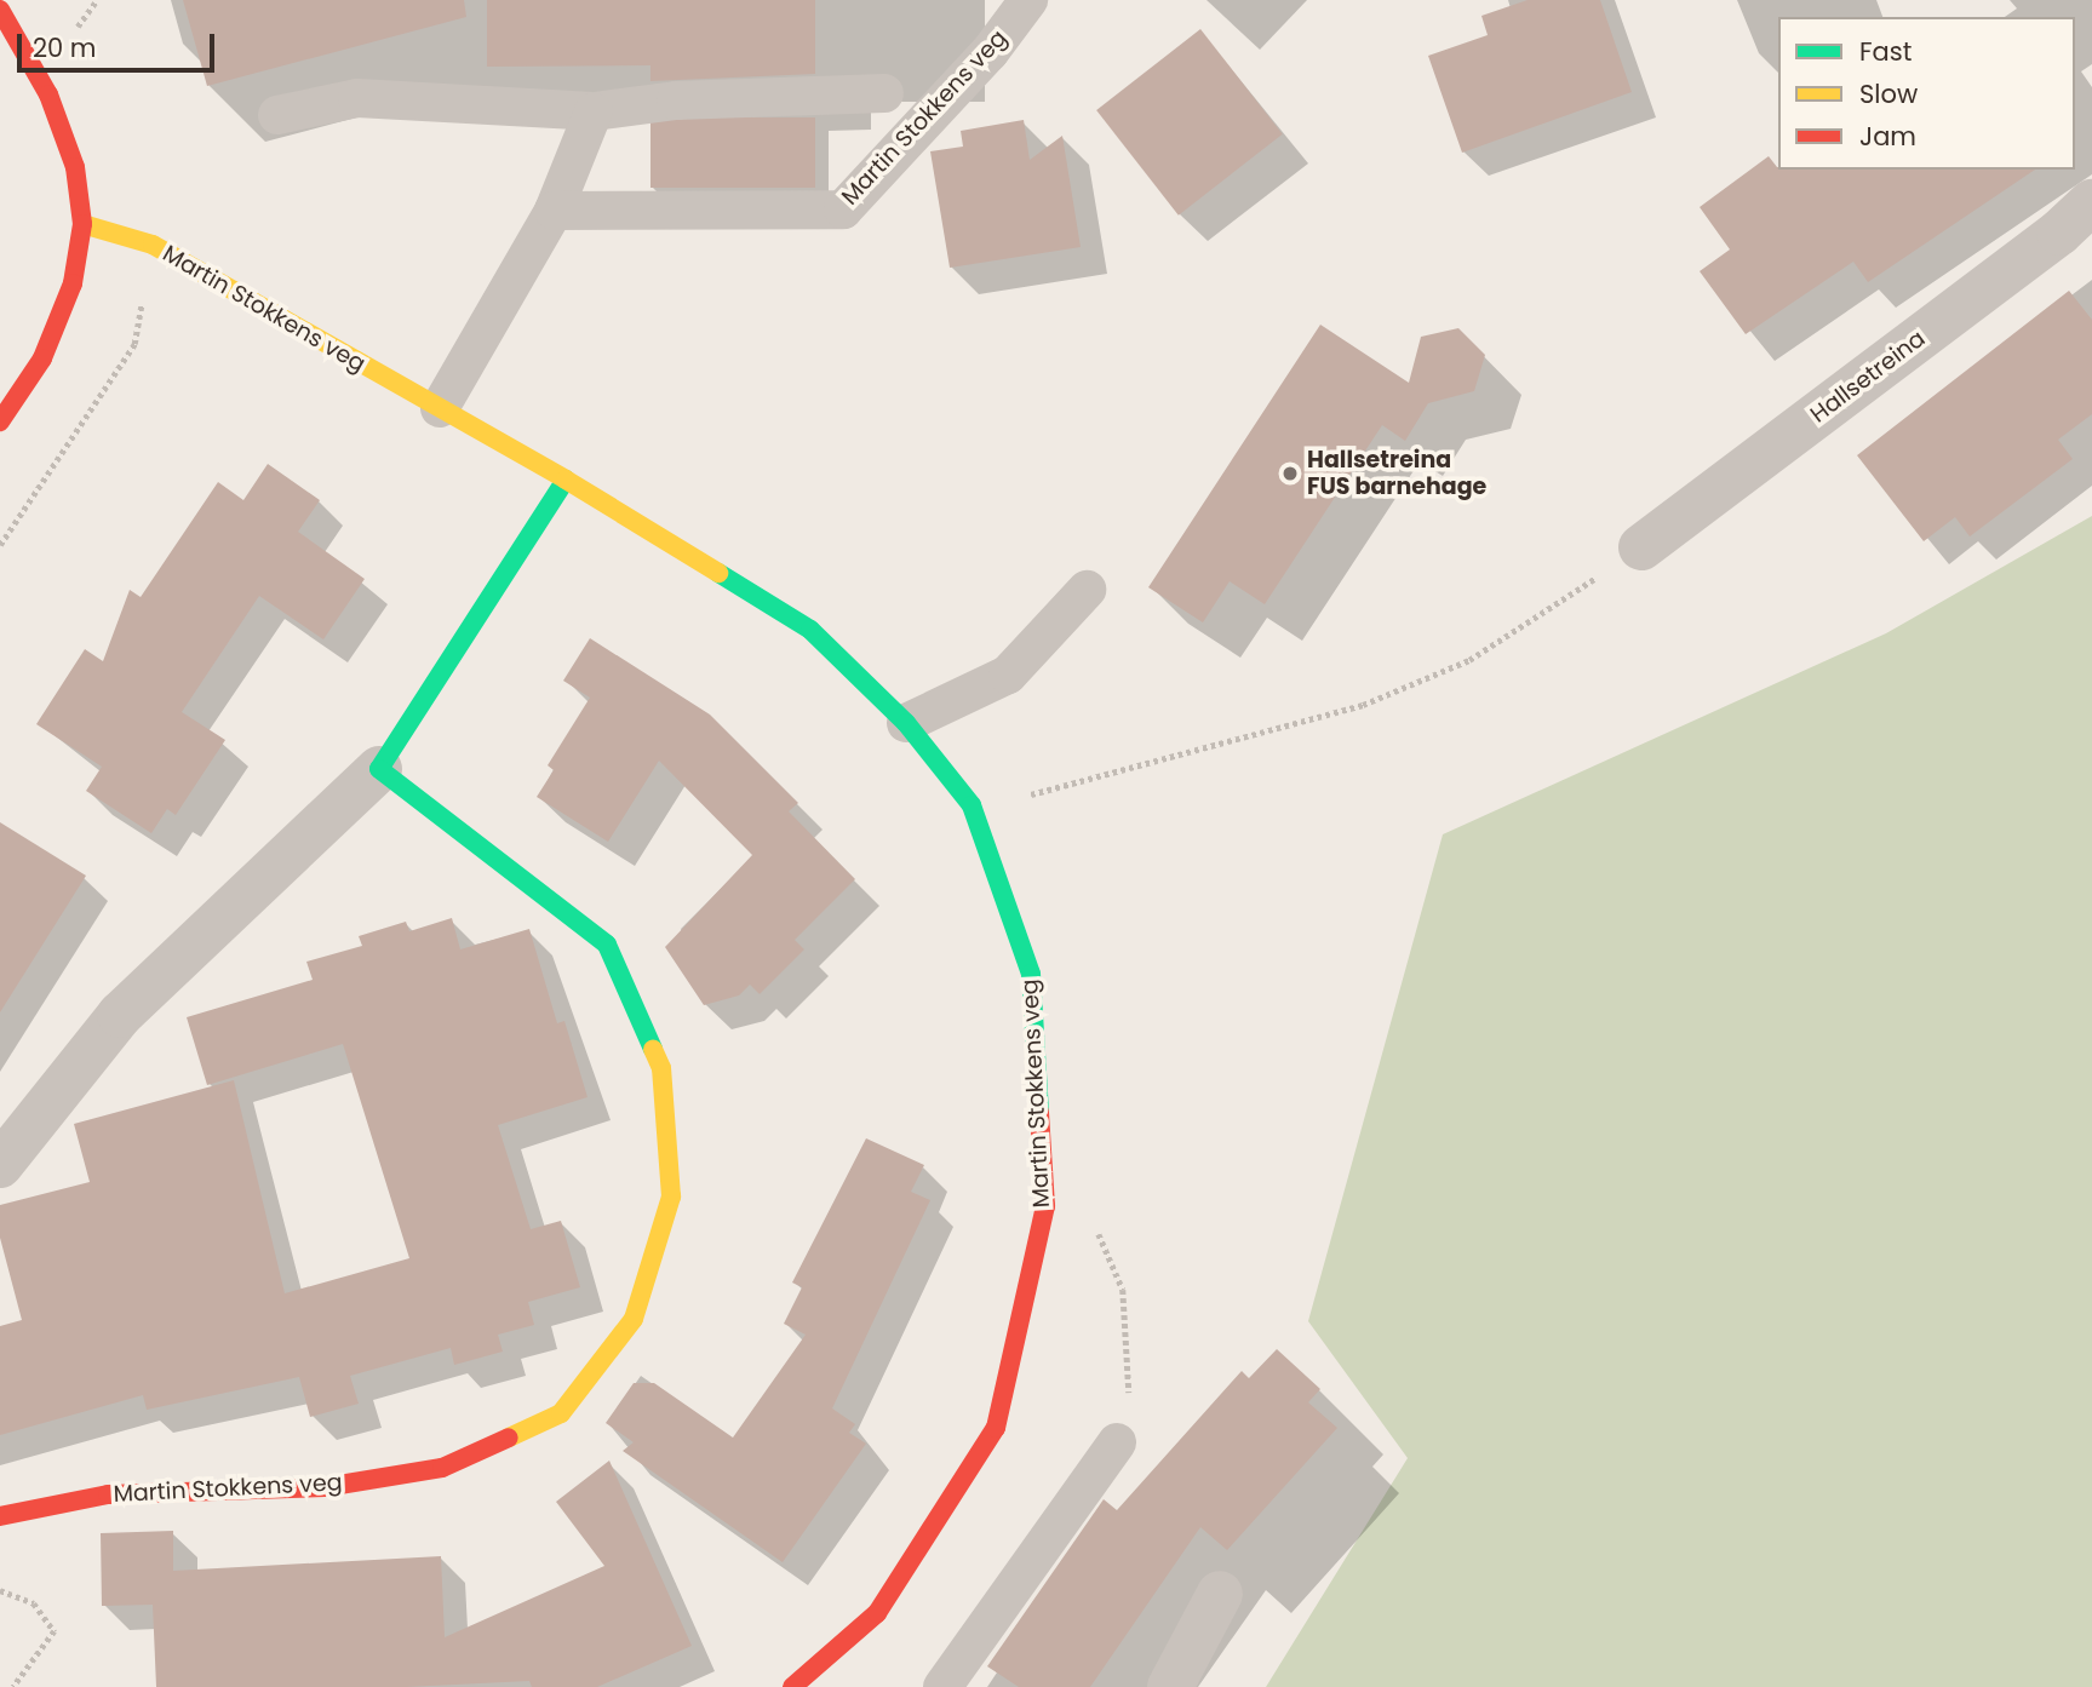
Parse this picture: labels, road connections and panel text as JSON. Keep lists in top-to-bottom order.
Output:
{
  "streets": {
    "street": ["Martin Stokkens veg", "Hallsetreina"]
  },
  "places": ["Hallsetreina FUS barnehage"],
  "legend": ["Fast", "Slow", "Jam"],
  "scale_bar": "20 m"
}
